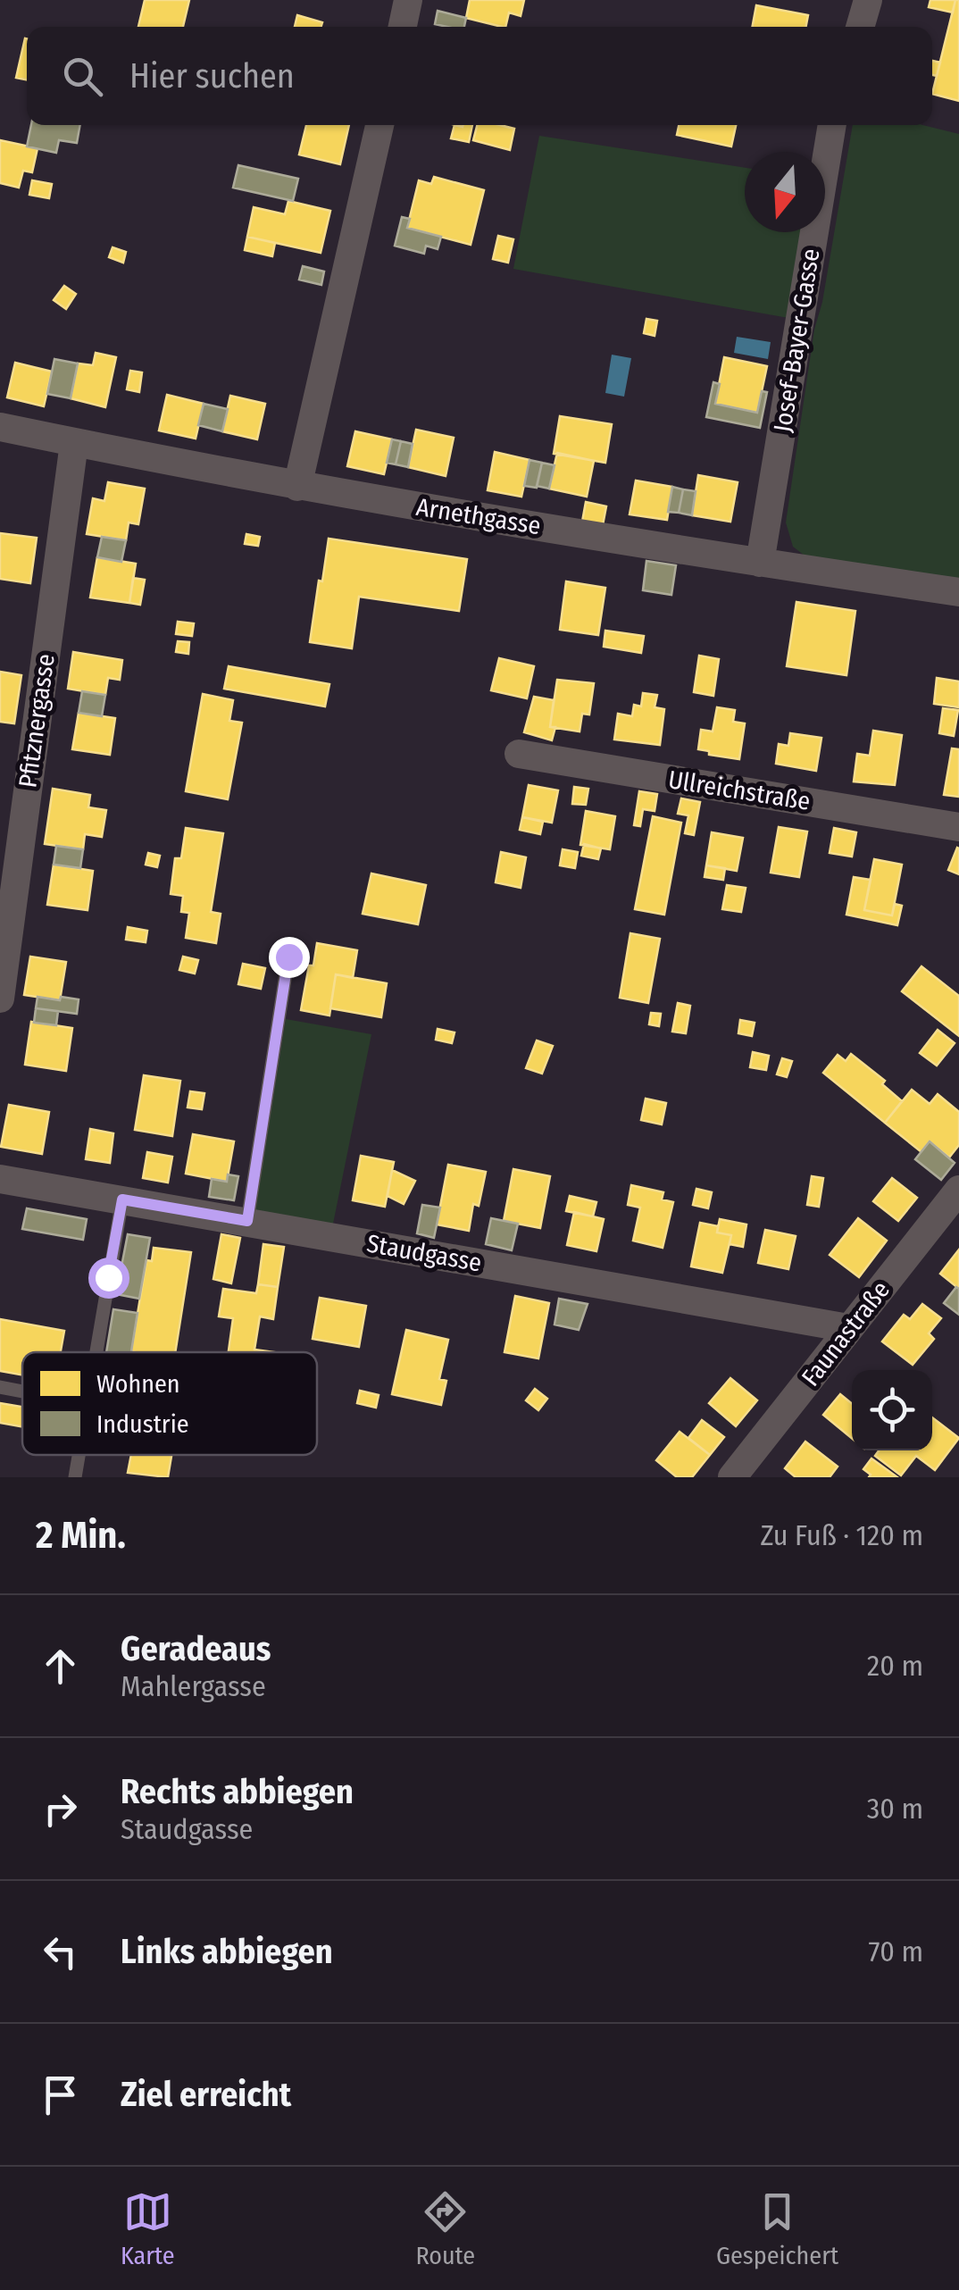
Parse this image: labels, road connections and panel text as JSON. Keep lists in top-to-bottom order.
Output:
{
  "streets": {
    "street": [
      "Josef-Bayer-Gasse",
      "Arnethgasse",
      "Pfitznergasse",
      "Ullreichstraße",
      "Staudgasse",
      "Faunastraße"
    ]
  },
  "crossings": [
    ["Josef-Bayer-Gasse", "Arnethgasse"],
    ["Arnethgasse", "Pfitznergasse"],
    ["Staudgasse", "Faunastraße"]
  ],
  "legend": ["Wohnen", "Industrie"],
  "north": "bottom",
  "page": {
    "search": "Hier suchen",
    "heading": ["2 Min.", "Zu Fuß · 120 m"],
    "list": [
      ["Geradeaus", "Mahlergasse", "20 m"],
      ["Rechts abbiegen", "Staudgasse", "30 m"],
      ["Links abbiegen", "70 m"],
      "Ziel erreicht"
    ],
    "nav": ["Karte", "Route", "Gespeichert"]
  }
}
